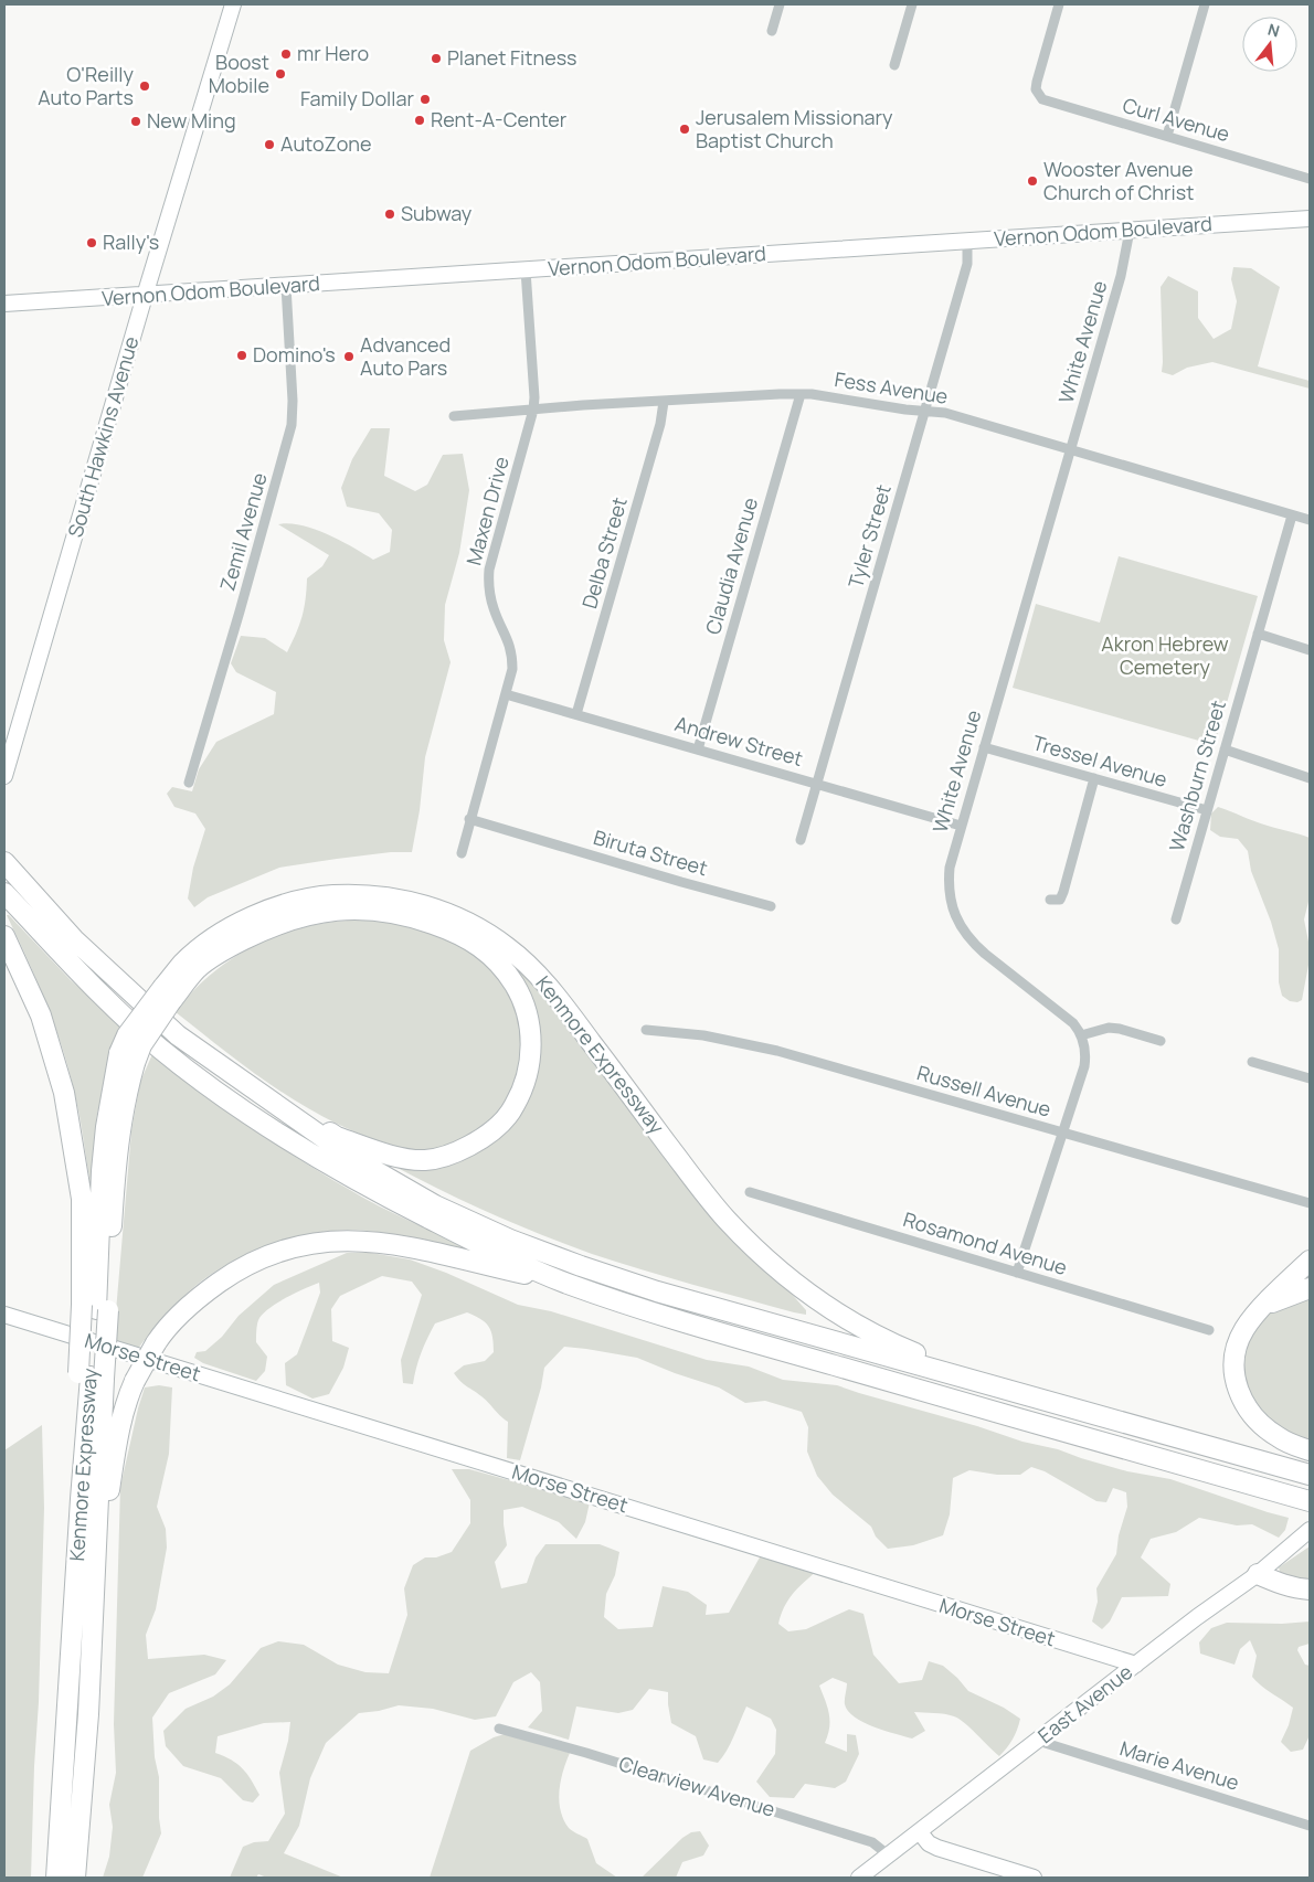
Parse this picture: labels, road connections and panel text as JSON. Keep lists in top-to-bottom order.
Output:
{
  "streets": {
    "highway": ["Kenmore Expressway"],
    "street": [
      "Curl Avenue",
      "Vernon Odom Boulevard",
      "White Avenue",
      "Fess Avenue",
      "South Hawkins Avenue",
      "Maxen Drive",
      "Zemil Avenue",
      "Tyler Street",
      "Delba Street",
      "Claudia Avenue",
      "Andrew Street",
      "Tressel Avenue",
      "Washburn Street",
      "Biruta Street",
      "Russell Avenue",
      "Rosamond Avenue",
      "Morse Street",
      "East Avenue",
      "Marie Avenue",
      "Clearview Avenue"
    ]
  },
  "crossings": [
    ["Vernon Odom Boulevard", "White Avenue"],
    ["Vernon Odom Boulevard", "South Hawkins Avenue"],
    ["Vernon Odom Boulevard", "Maxen Drive"],
    ["Vernon Odom Boulevard", "Zemil Avenue"],
    ["Vernon Odom Boulevard", "Tyler Street"],
    ["White Avenue", "Fess Avenue"],
    ["White Avenue", "Andrew Street"],
    ["White Avenue", "Tressel Avenue"],
    ["Fess Avenue", "Maxen Drive"],
    ["Fess Avenue", "Tyler Street"],
    ["Fess Avenue", "Delba Street"],
    ["Fess Avenue", "Claudia Avenue"],
    ["Fess Avenue", "Washburn Street"],
    ["Maxen Drive", "Andrew Street"],
    ["Maxen Drive", "Biruta Street"],
    ["Tyler Street", "Andrew Street"],
    ["Delba Street", "Andrew Street"],
    ["Claudia Avenue", "Andrew Street"],
    ["Tressel Avenue", "Washburn Street"],
    ["Morse Street", "East Avenue"],
    ["East Avenue", "Marie Avenue"],
    ["East Avenue", "Clearview Avenue"]
  ],
  "parks": ["Akron Hebrew Cemetery"],
  "places": [
    "mr Hero",
    "Planet Fitness",
    "Boost Mobile",
    "O'Reilly Auto Parts",
    "Family Dollar",
    "Rent-A-Center",
    "New Ming",
    "Jerusalem Missionary Baptist Church",
    "AutoZone",
    "Wooster Avenue Church of Christ",
    "Subway",
    "Rally's",
    "Domino's",
    "Advanced Auto Pars"
  ],
  "north": "top"
}
